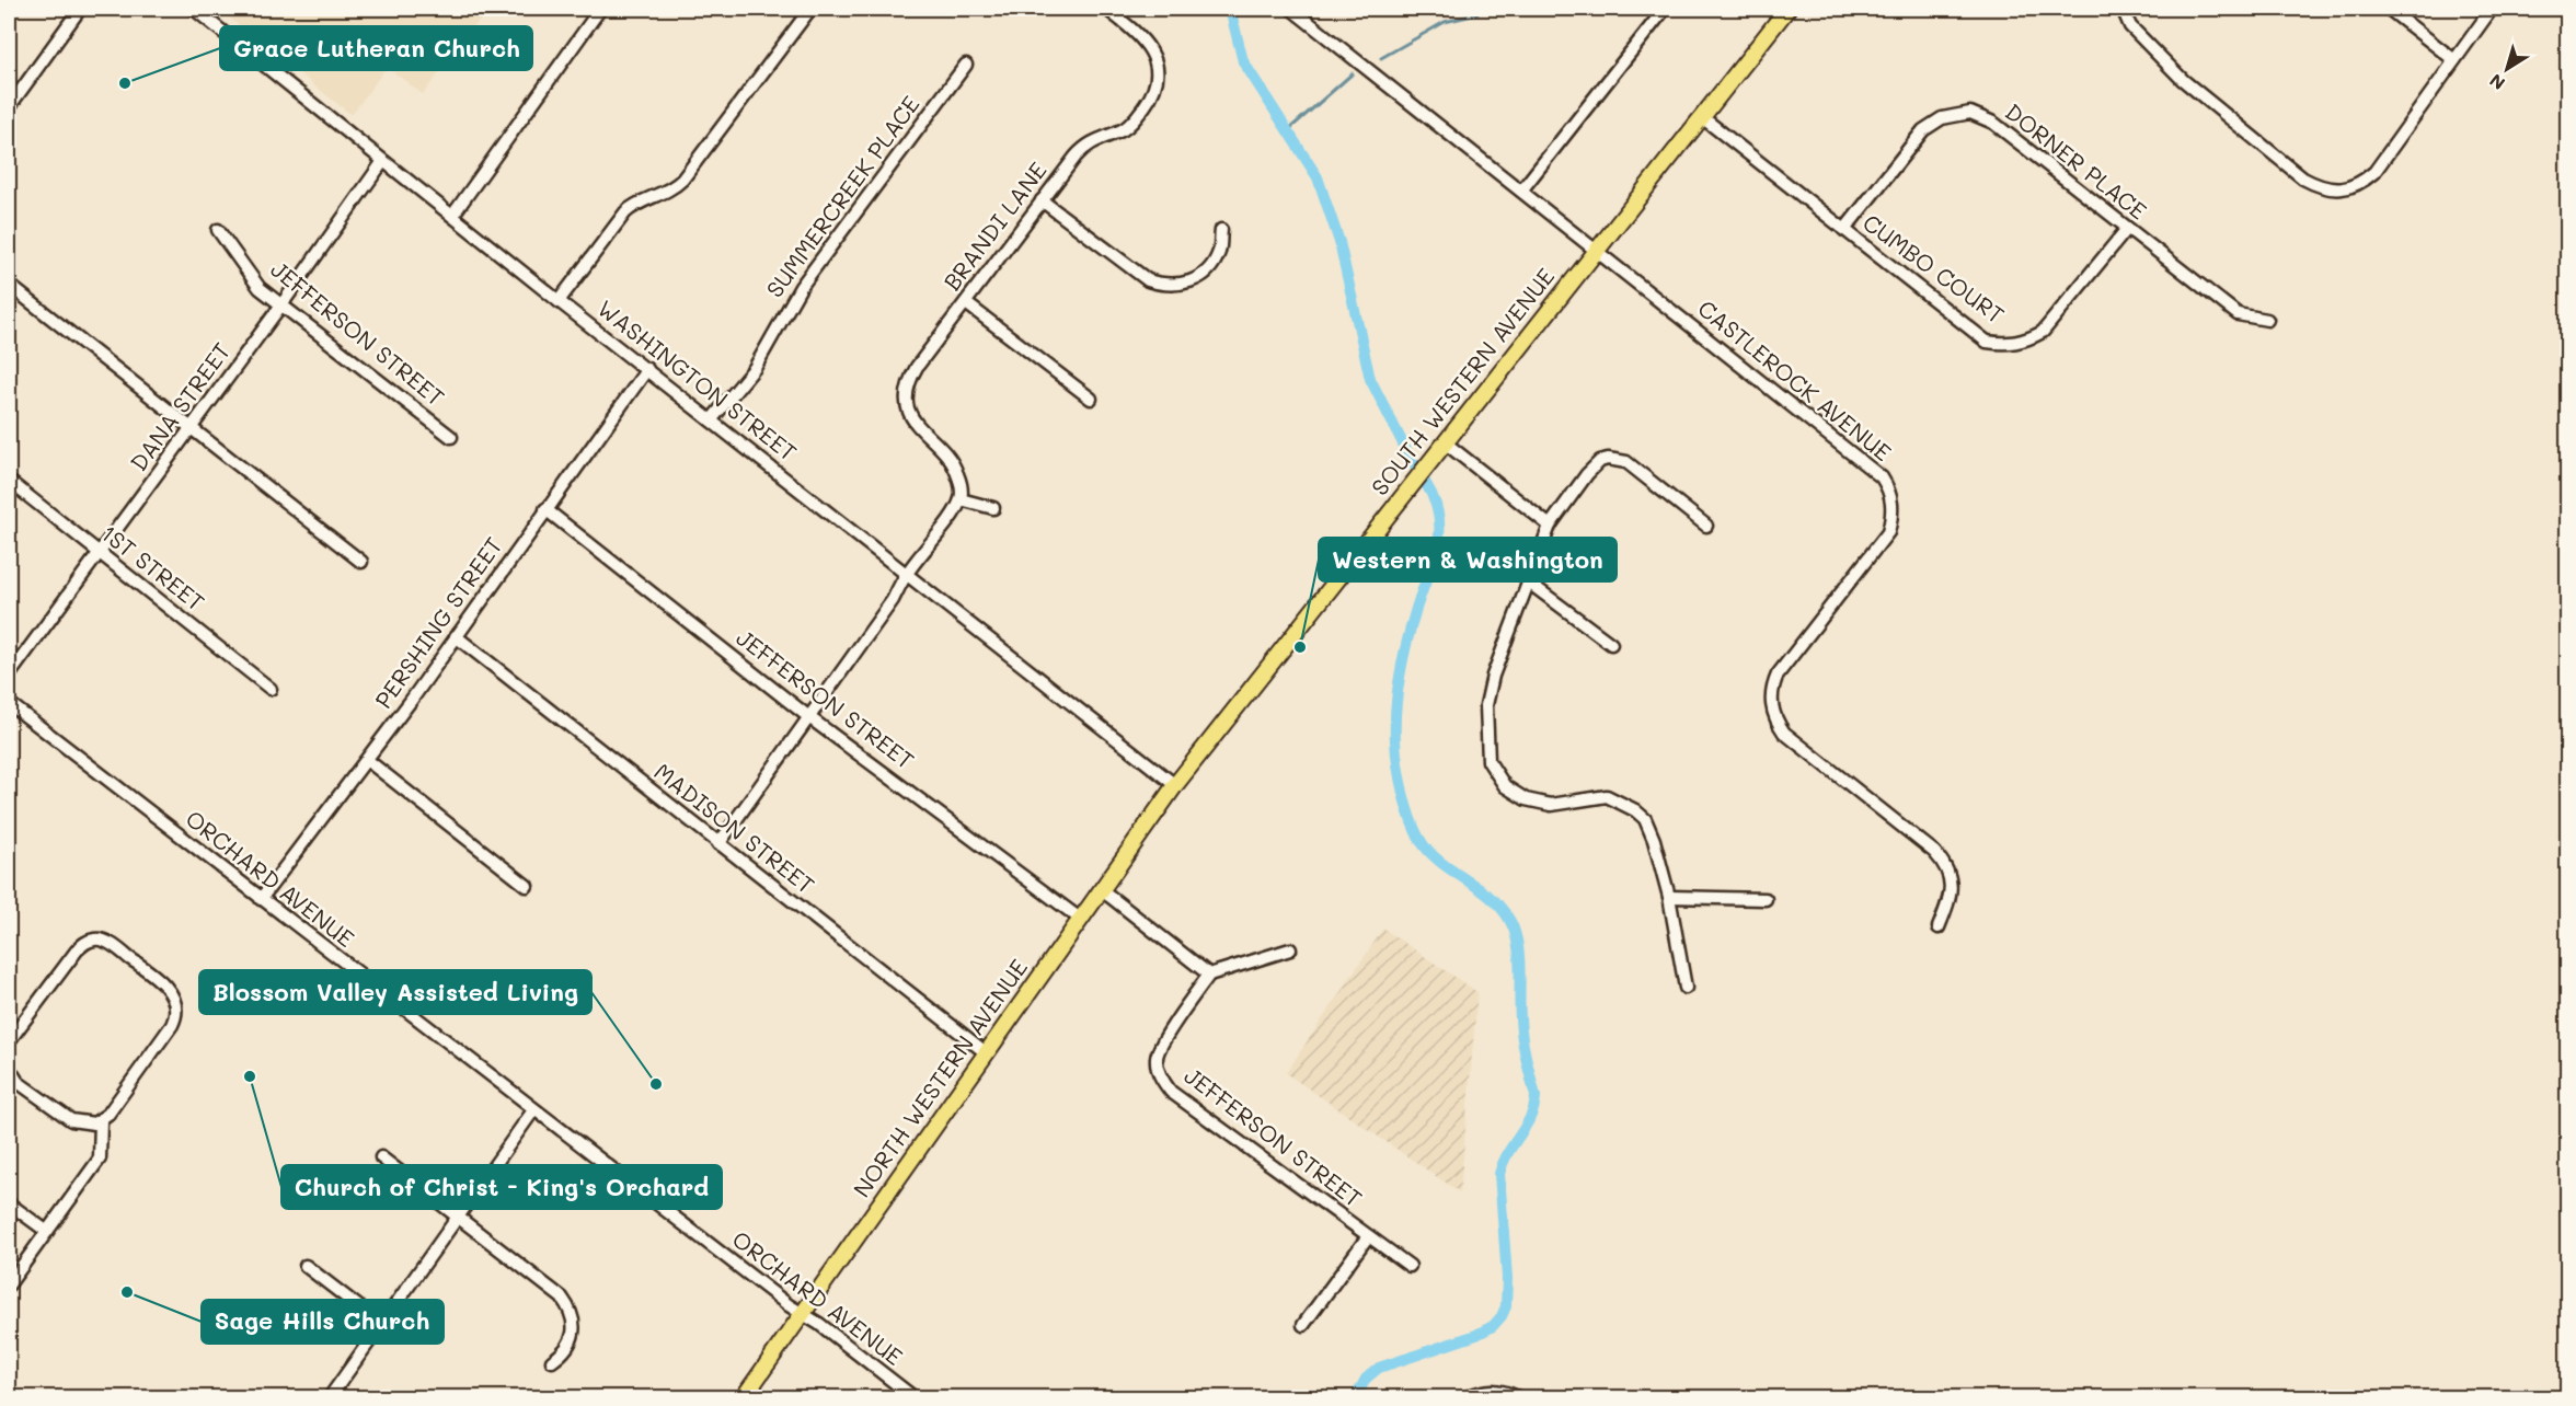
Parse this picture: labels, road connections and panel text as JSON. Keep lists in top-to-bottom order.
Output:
{
  "streets": {
    "main road": ["SOUTH WESTERN AVENUE", "NORTH WESTERN AVENUE"],
    "street": [
      "DORNER PLACE",
      "SUMMERCREEK PLACE",
      "BRANDI LANE",
      "CUMBO COURT",
      "JEFFERSON STREET",
      "WASHINGTON STREET",
      "CASTLEROCK AVENUE",
      "DANA STREET",
      "1ST STREET",
      "PERSHING STREET",
      "MADISON STREET",
      "ORCHARD AVENUE"
    ]
  },
  "crossings": [
    ["DORNER PLACE", "CUMBO COURT"],
    ["SUMMERCREEK PLACE", "WASHINGTON STREET"],
    ["CUMBO COURT", "SOUTH WESTERN AVENUE"],
    ["JEFFERSON STREET", "DANA STREET"],
    ["JEFFERSON STREET", "PERSHING STREET"],
    ["JEFFERSON STREET", "NORTH WESTERN AVENUE"],
    ["WASHINGTON STREET", "SOUTH WESTERN AVENUE"],
    ["WASHINGTON STREET", "DANA STREET"],
    ["WASHINGTON STREET", "PERSHING STREET"],
    ["WASHINGTON STREET", "NORTH WESTERN AVENUE"],
    ["CASTLEROCK AVENUE", "SOUTH WESTERN AVENUE"],
    ["SOUTH WESTERN AVENUE", "NORTH WESTERN AVENUE"],
    ["DANA STREET", "1ST STREET"],
    ["PERSHING STREET", "MADISON STREET"],
    ["PERSHING STREET", "ORCHARD AVENUE"],
    ["MADISON STREET", "NORTH WESTERN AVENUE"],
    ["ORCHARD AVENUE", "NORTH WESTERN AVENUE"]
  ],
  "places": [
    "Grace Lutheran Church",
    "Western & Washington",
    "Church of Christ - King's Orchard",
    "Blossom Valley Assisted Living",
    "Sage Hills Church"
  ],
  "north": "bottom left"
}
